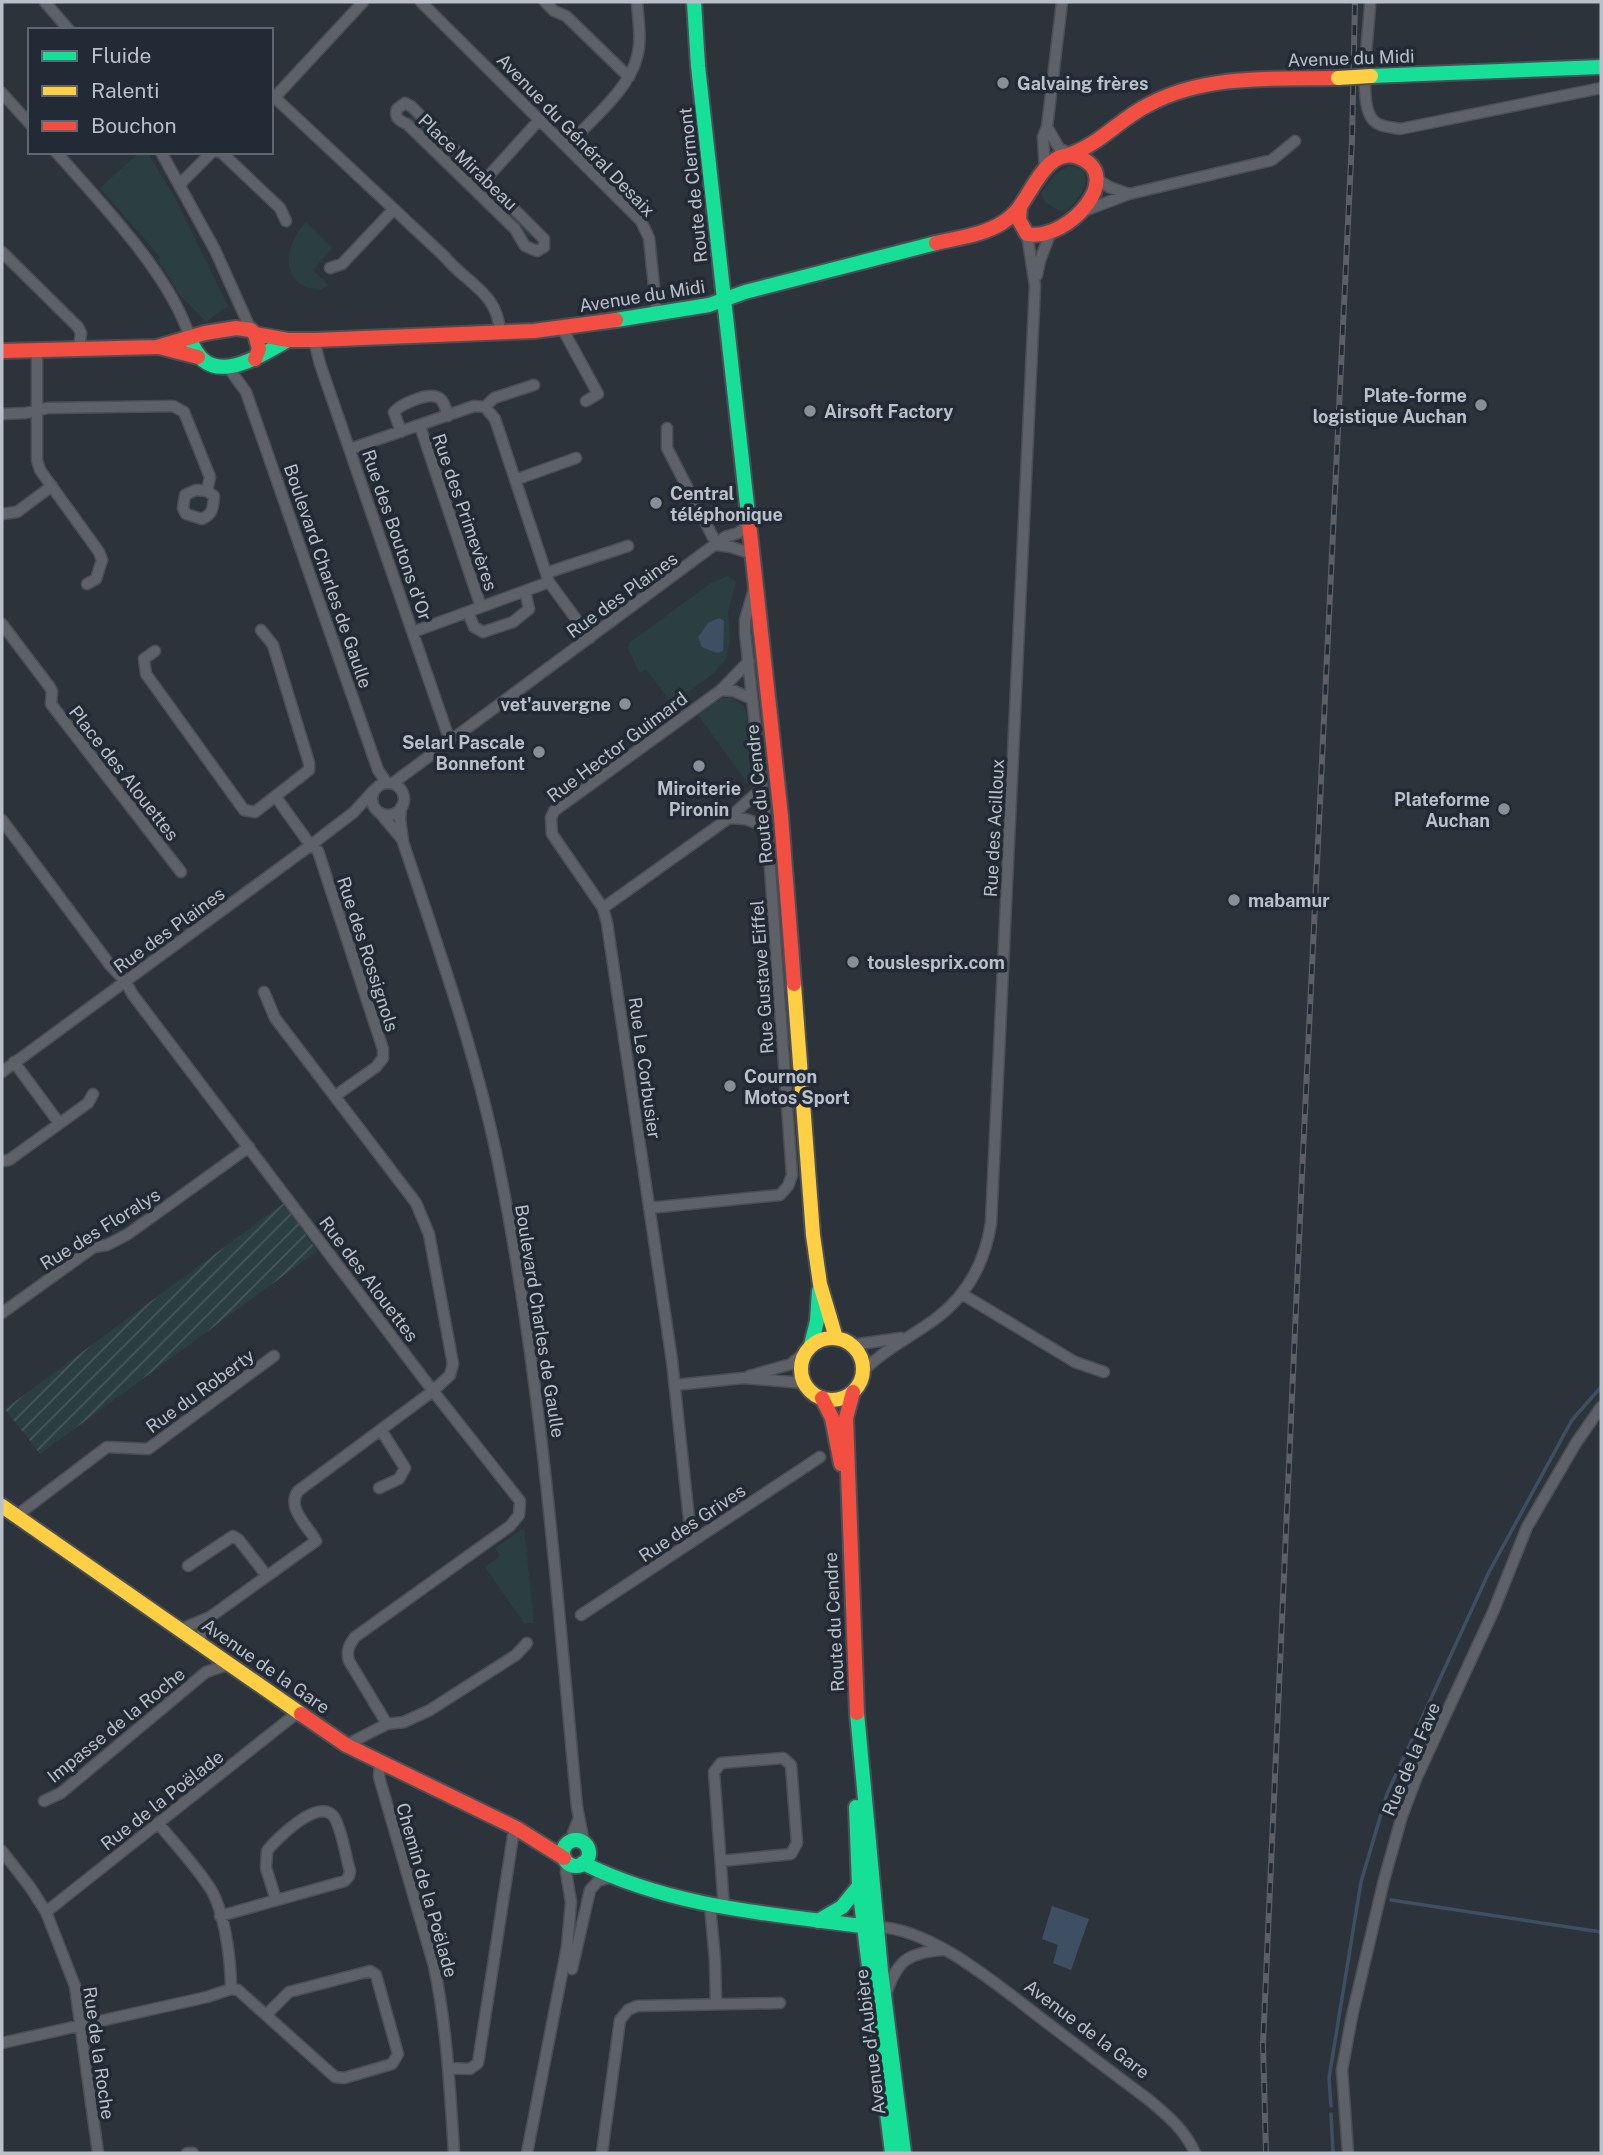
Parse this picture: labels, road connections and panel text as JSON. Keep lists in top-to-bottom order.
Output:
{
  "streets": {
    "main road": [
      "Avenue du Midi",
      "Route de Clermont",
      "Route du Cendre",
      "Avenue de la Gare",
      "Avenue d'Aubière"
    ],
    "street": [
      "Avenue du Général Desaix",
      "Place Mirabeau",
      "Rue des Primevères",
      "Rue des Boutons d'Or",
      "Boulevard Charles de Gaulle",
      "Rue des Plaines",
      "Rue Hector Guimard",
      "Place des Alouettes",
      "Rue des Acilloux",
      "Rue des Rossignols",
      "Rue Gustave Eiffel",
      "Rue Le Corbusier",
      "Rue des Floralys",
      "Rue des Alouettes",
      "Rue du Roberty",
      "Rue des Grives",
      "Impasse de la Roche",
      "Rue de la Fave",
      "Rue de la Poëlade",
      "Chemin de la Poëlade",
      "Rue de la Roche"
    ]
  },
  "crossings": [
    ["Avenue du Midi", "Avenue du Général Desaix"],
    ["Avenue du Midi", "Route de Clermont"],
    ["Avenue du Midi", "Rue des Boutons d'Or"],
    ["Avenue du Midi", "Boulevard Charles de Gaulle"],
    ["Avenue du Midi", "Route du Cendre"],
    ["Avenue du Midi", "Rue des Acilloux"],
    ["Avenue du Général Desaix", "Place Mirabeau"],
    ["Route de Clermont", "Route du Cendre"],
    ["Rue des Boutons d'Or", "Rue des Plaines"],
    ["Boulevard Charles de Gaulle", "Rue des Plaines"],
    ["Boulevard Charles de Gaulle", "Avenue de la Gare"],
    ["Rue des Plaines", "Route du Cendre"],
    ["Rue des Plaines", "Rue des Rossignols"],
    ["Rue des Plaines", "Rue des Alouettes"],
    ["Rue Hector Guimard", "Rue Gustave Eiffel"],
    ["Rue Hector Guimard", "Rue Le Corbusier"],
    ["Route du Cendre", "Rue des Acilloux"],
    ["Route du Cendre", "Rue Gustave Eiffel"],
    ["Route du Cendre", "Avenue de la Gare"],
    ["Route du Cendre", "Avenue d'Aubière"],
    ["Rue Gustave Eiffel", "Rue Le Corbusier"],
    ["Rue Le Corbusier", "Rue des Grives"],
    ["Rue des Floralys", "Rue des Alouettes"],
    ["Rue du Roberty", "Avenue de la Gare"],
    ["Avenue de la Gare", "Impasse de la Roche"],
    ["Avenue de la Gare", "Rue de la Poëlade"],
    ["Avenue de la Gare", "Chemin de la Poëlade"],
    ["Avenue de la Gare", "Avenue d'Aubière"],
    ["Rue de la Poëlade", "Rue de la Roche"]
  ],
  "places": [
    "Galvaing frères",
    "Plate-forme logistique Auchan",
    "Airsoft Factory",
    "Central téléphonique",
    "vet'auvergne",
    "Selarl Pascale Bonnefont",
    "Miroiterie Pironin",
    "Plateforme Auchan",
    "mabamur",
    "touslesprix.com",
    "Cournon Motos Sport"
  ],
  "legend": ["Fluide", "Ralenti", "Bouchon"]
}
